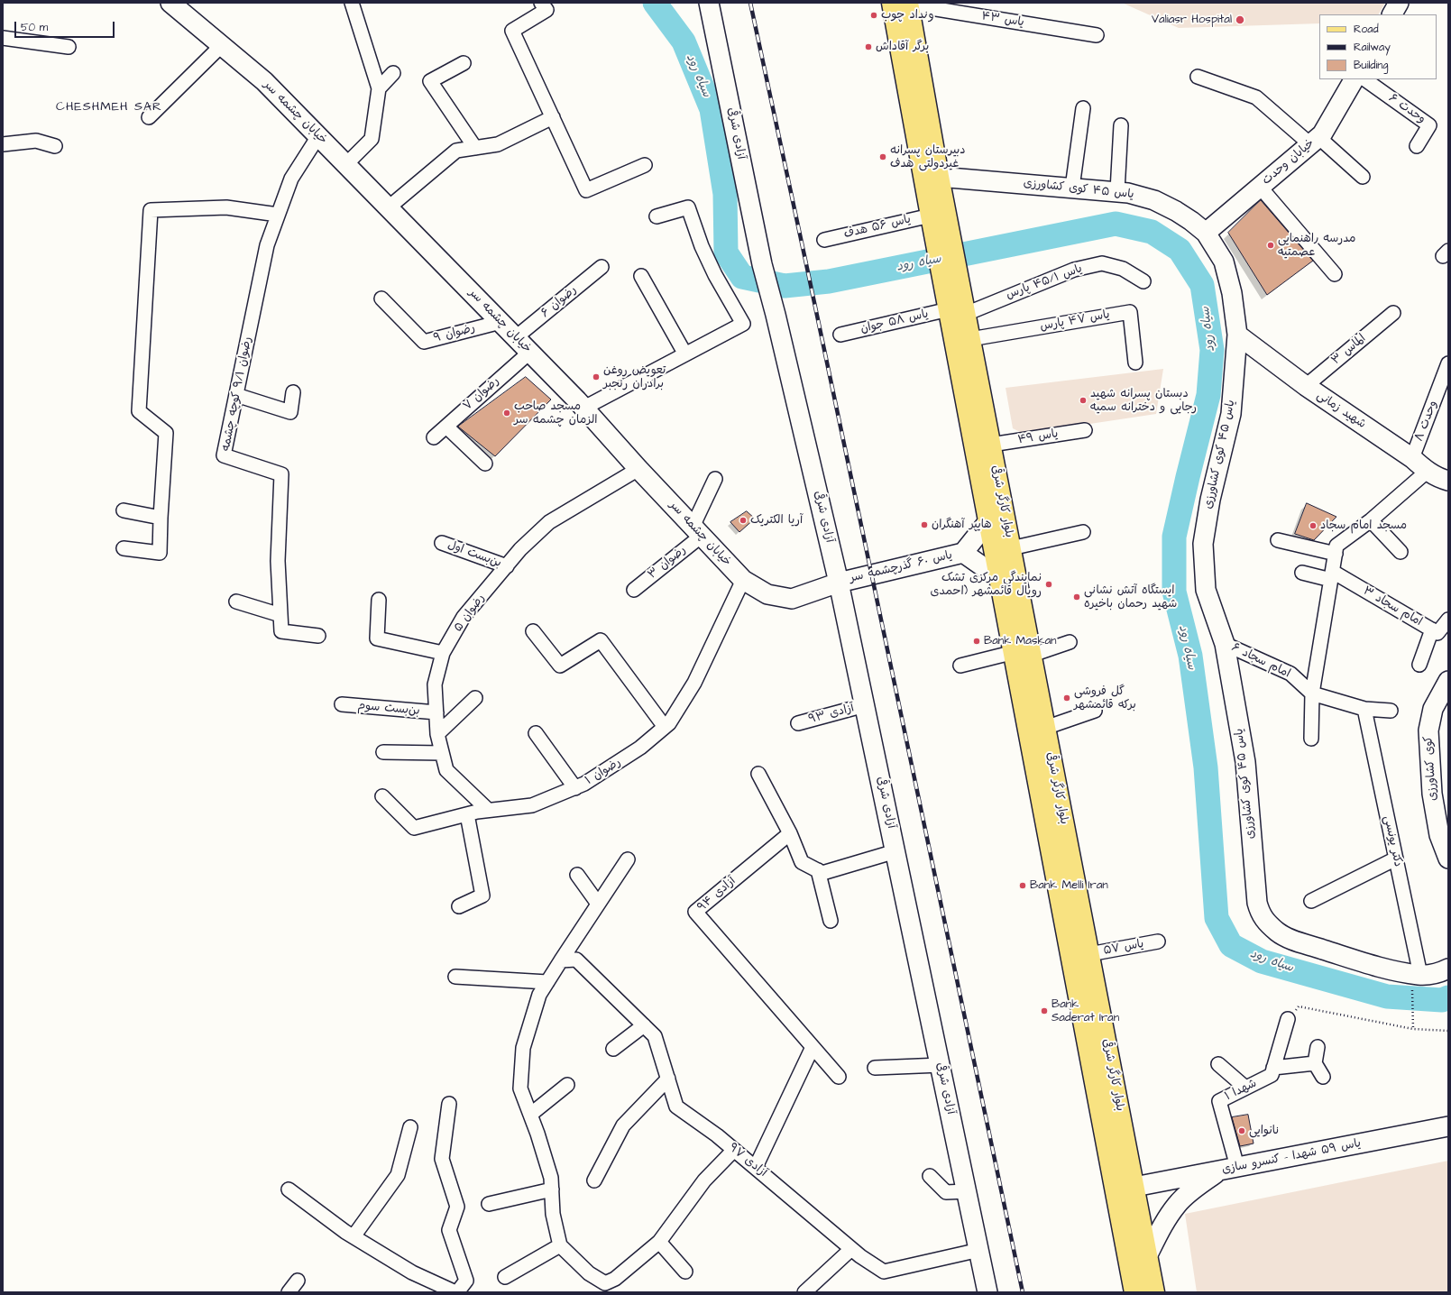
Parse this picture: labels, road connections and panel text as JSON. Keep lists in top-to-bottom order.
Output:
{
  "streets": {
    "main road": ["بلوار کارگر شرقی"],
    "street": [
      "یاس ۴۳",
      "وحدت ۶",
      "خیابان چشمه سر",
      "آزادی شرقی",
      "خیابان وحدت",
      "یاس ۴۵ کوی کشاورزی",
      "یاس ۵۶ هدف",
      "یاس ۴۵/۱ پارس",
      "رضوان ۶",
      "یاس ۴۷ پارس",
      "یاس ۵۸ جوان",
      "رضوان ۹",
      "الماس ۳",
      "رضوان ۹/۱ کوچه چشمه",
      "رضوان ۷",
      "شهید زمانی",
      "وحدت ۸",
      "یاس ۴۹",
      "بن‌بست اول",
      "رضوان ۳",
      "یاس ۶۰ گذرچشمه سر",
      "امام سجاد ۳",
      "رضوان ۵",
      "امام سجاد ۶",
      "بن‌بست سوم",
      "آزادی ۹۳",
      "کوی کشاورزی",
      "رضوان ۱",
      "دکتر یونسی",
      "آزادی ۹۴",
      "یاس ۵۷",
      "شهدا ۱",
      "یاس ۵۹ شهدا - کنسرو سازی",
      "آزادی ۹۷"
    ]
  },
  "crossings": [
    ["خیابان چشمه سر", "آزادی شرقی"],
    ["خیابان چشمه سر", "رضوان ۶"],
    ["خیابان چشمه سر", "رضوان ۹"],
    ["خیابان چشمه سر", "رضوان ۹/۱ کوچه چشمه"],
    ["خیابان چشمه سر", "رضوان ۷"],
    ["خیابان چشمه سر", "رضوان ۳"],
    ["خیابان چشمه سر", "یاس ۶۰ گذرچشمه سر"],
    ["خیابان چشمه سر", "رضوان ۵"],
    ["خیابان چشمه سر", "رضوان ۱"],
    ["آزادی شرقی", "یاس ۶۰ گذرچشمه سر"],
    ["آزادی شرقی", "آزادی ۹۳"],
    ["آزادی شرقی", "آزادی ۹۷"],
    ["خیابان وحدت", "یاس ۴۵ کوی کشاورزی"],
    ["یاس ۴۵ کوی کشاورزی", "شهید زمانی"],
    ["یاس ۴۵ کوی کشاورزی", "امام سجاد ۶"],
    ["یاس ۴۵ کوی کشاورزی", "دکتر یونسی"],
    ["یاس ۵۶ هدف", "بلوار کارگر شرقی"],
    ["یاس ۴۵/۱ پارس", "یاس ۵۸ جوان"],
    ["یاس ۴۵/۱ پارس", "بلوار کارگر شرقی"],
    ["یاس ۴۷ پارس", "بلوار کارگر شرقی"],
    ["یاس ۵۸ جوان", "بلوار کارگر شرقی"],
    ["الماس ۳", "شهید زمانی"],
    ["شهید زمانی", "وحدت ۸"],
    ["یاس ۴۹", "بلوار کارگر شرقی"],
    ["بلوار کارگر شرقی", "یاس ۶۰ گذرچشمه سر"],
    ["بلوار کارگر شرقی", "یاس ۵۷"],
    ["بلوار کارگر شرقی", "یاس ۵۹ شهدا - کنسرو سازی"],
    ["بن‌بست اول", "رضوان ۵"],
    ["رضوان ۵", "بن‌بست سوم"],
    ["رضوان ۵", "رضوان ۱"],
    ["شهدا ۱", "یاس ۵۹ شهدا - کنسرو سازی"]
  ],
  "districts": ["CHESHMEH SAR"],
  "water": ["سیاه رود"],
  "places": [
    "ونداد چوب",
    "Valiasr Hospital",
    "برگر آقاداش",
    "دبیرستان پسرانه غیردولتی هدف",
    "مدرسه راهنمایی عصمتیه",
    "تعویض روغن برادران رنجبر",
    "دبستان پسرانه شهید رجایی و دخترانه سمیه",
    "مسجد صاحب الزمان چشمه سر",
    "آریا الکتریک",
    "هایپر آهنگران",
    "مسجد امام سجاد",
    "نمایندگی مرکزی تشک رویال قائمشهر (احمدی",
    "ایستگاه آتش نشانی شهید رحمان باخیره",
    "Bank Maskan",
    "گل فروشی برکه قائمشهر",
    "Bank Melli Iran",
    "Bank Saderat Iran",
    "نانوایی"
  ],
  "legend": ["Road", "Railway", "Building"],
  "scale_bar": "50 m"
}
